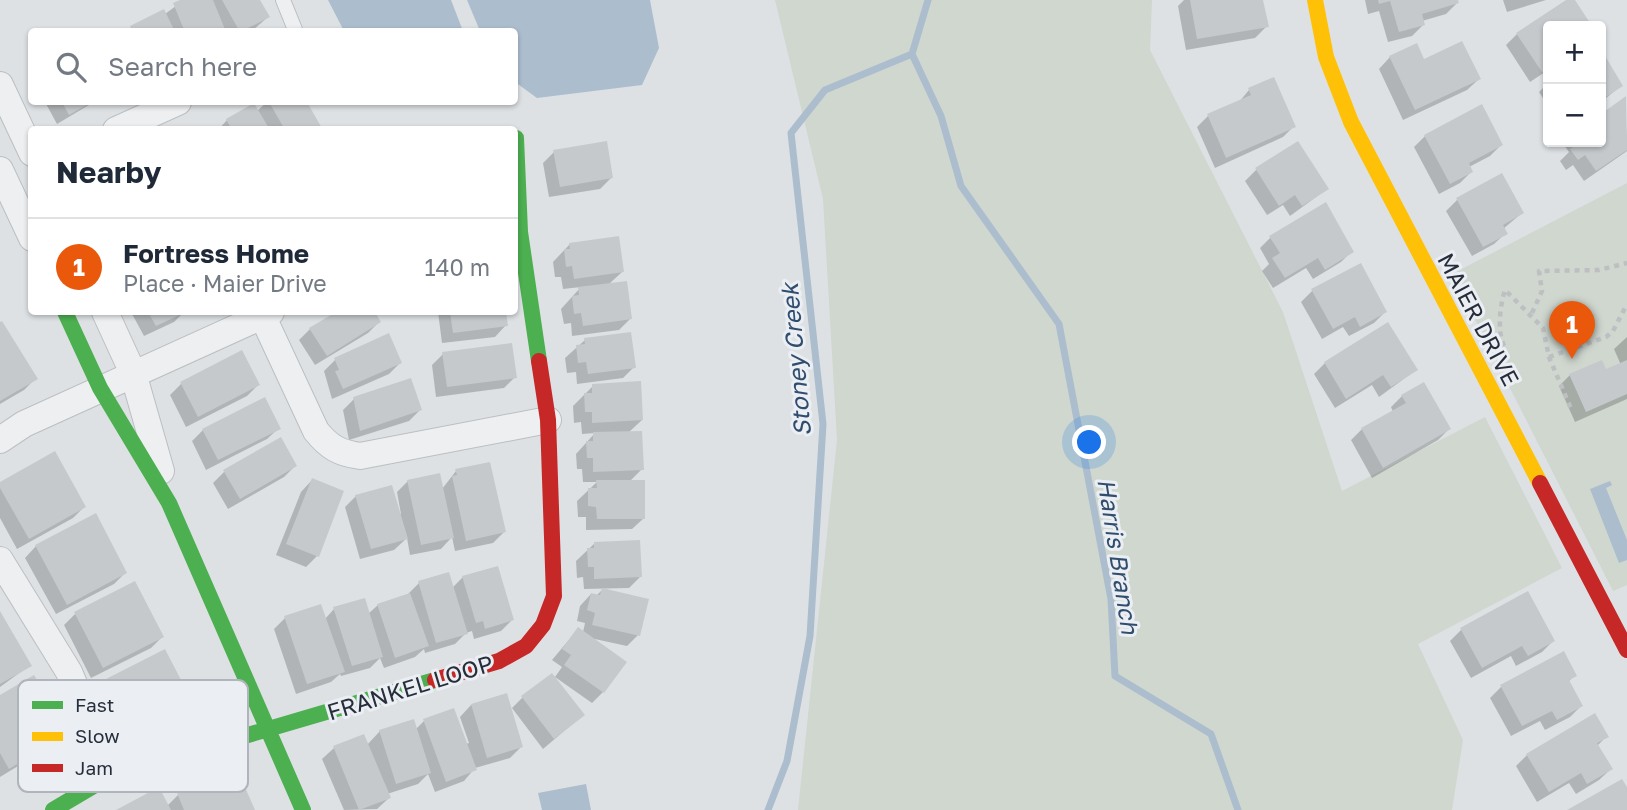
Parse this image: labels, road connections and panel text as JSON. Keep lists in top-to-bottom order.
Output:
{
  "streets": {
    "street": ["MAIER DRIVE", "FRANKEL LOOP"]
  },
  "water": ["Stoney Creek", "Harris Branch"],
  "legend": ["Fast", "Slow", "Jam"],
  "page": {
    "map_buttons": ["+", "−"],
    "search": "Search here",
    "heading": "Nearby",
    "list": [
      {
        "mark": "1",
        "name": "Fortress Home",
        "note": "Place · Maier Drive",
        "value": "140 m"
      }
    ],
    "pins": "1"
  }
}
